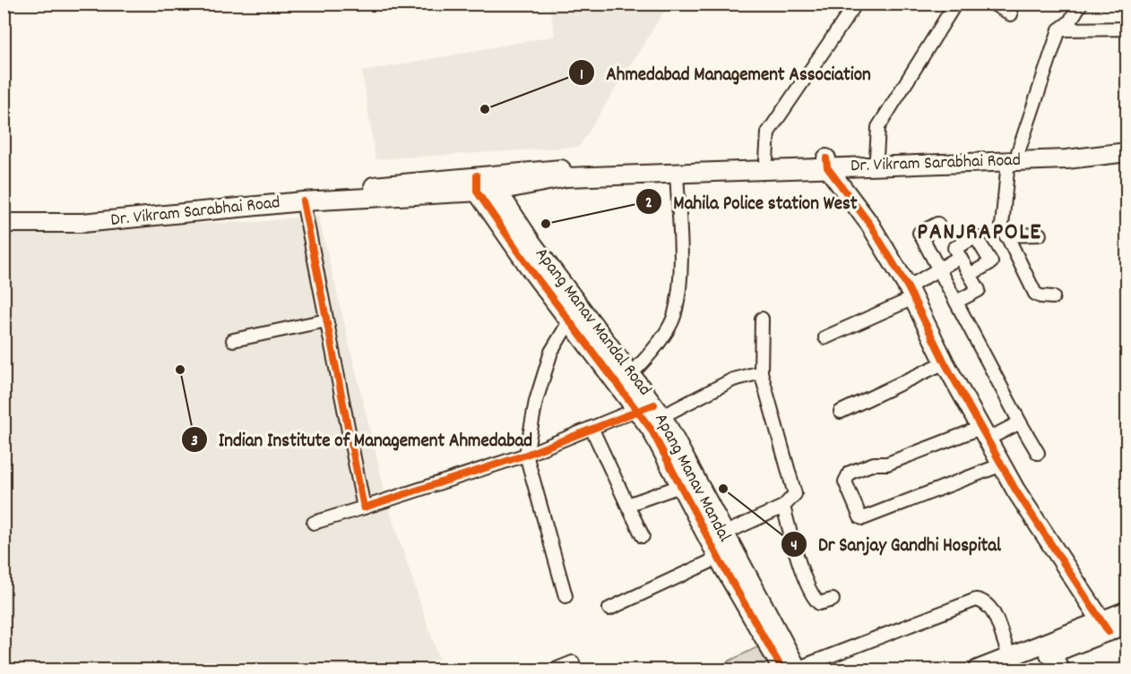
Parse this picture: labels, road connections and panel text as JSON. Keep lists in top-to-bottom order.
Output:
{
  "streets": {
    "main road": ["Dr. Vikram Sarabhai Road", "Apang Manav Mandal Road", "Apang Manav Mandal"]
  },
  "crossings": [
    ["Dr. Vikram Sarabhai Road", "Apang Manav Mandal Road"],
    ["Dr. Vikram Sarabhai Road", "Apang Manav Mandal"],
    ["Apang Manav Mandal Road", "Apang Manav Mandal"]
  ],
  "districts": ["PANJRAPOLE"],
  "places": [
    "Ahmedabad Management Association",
    "Mahila Police station West",
    "Indian Institute of Management Ahmedabad",
    "Dr Sanjay Gandhi Hospital"
  ]
}
